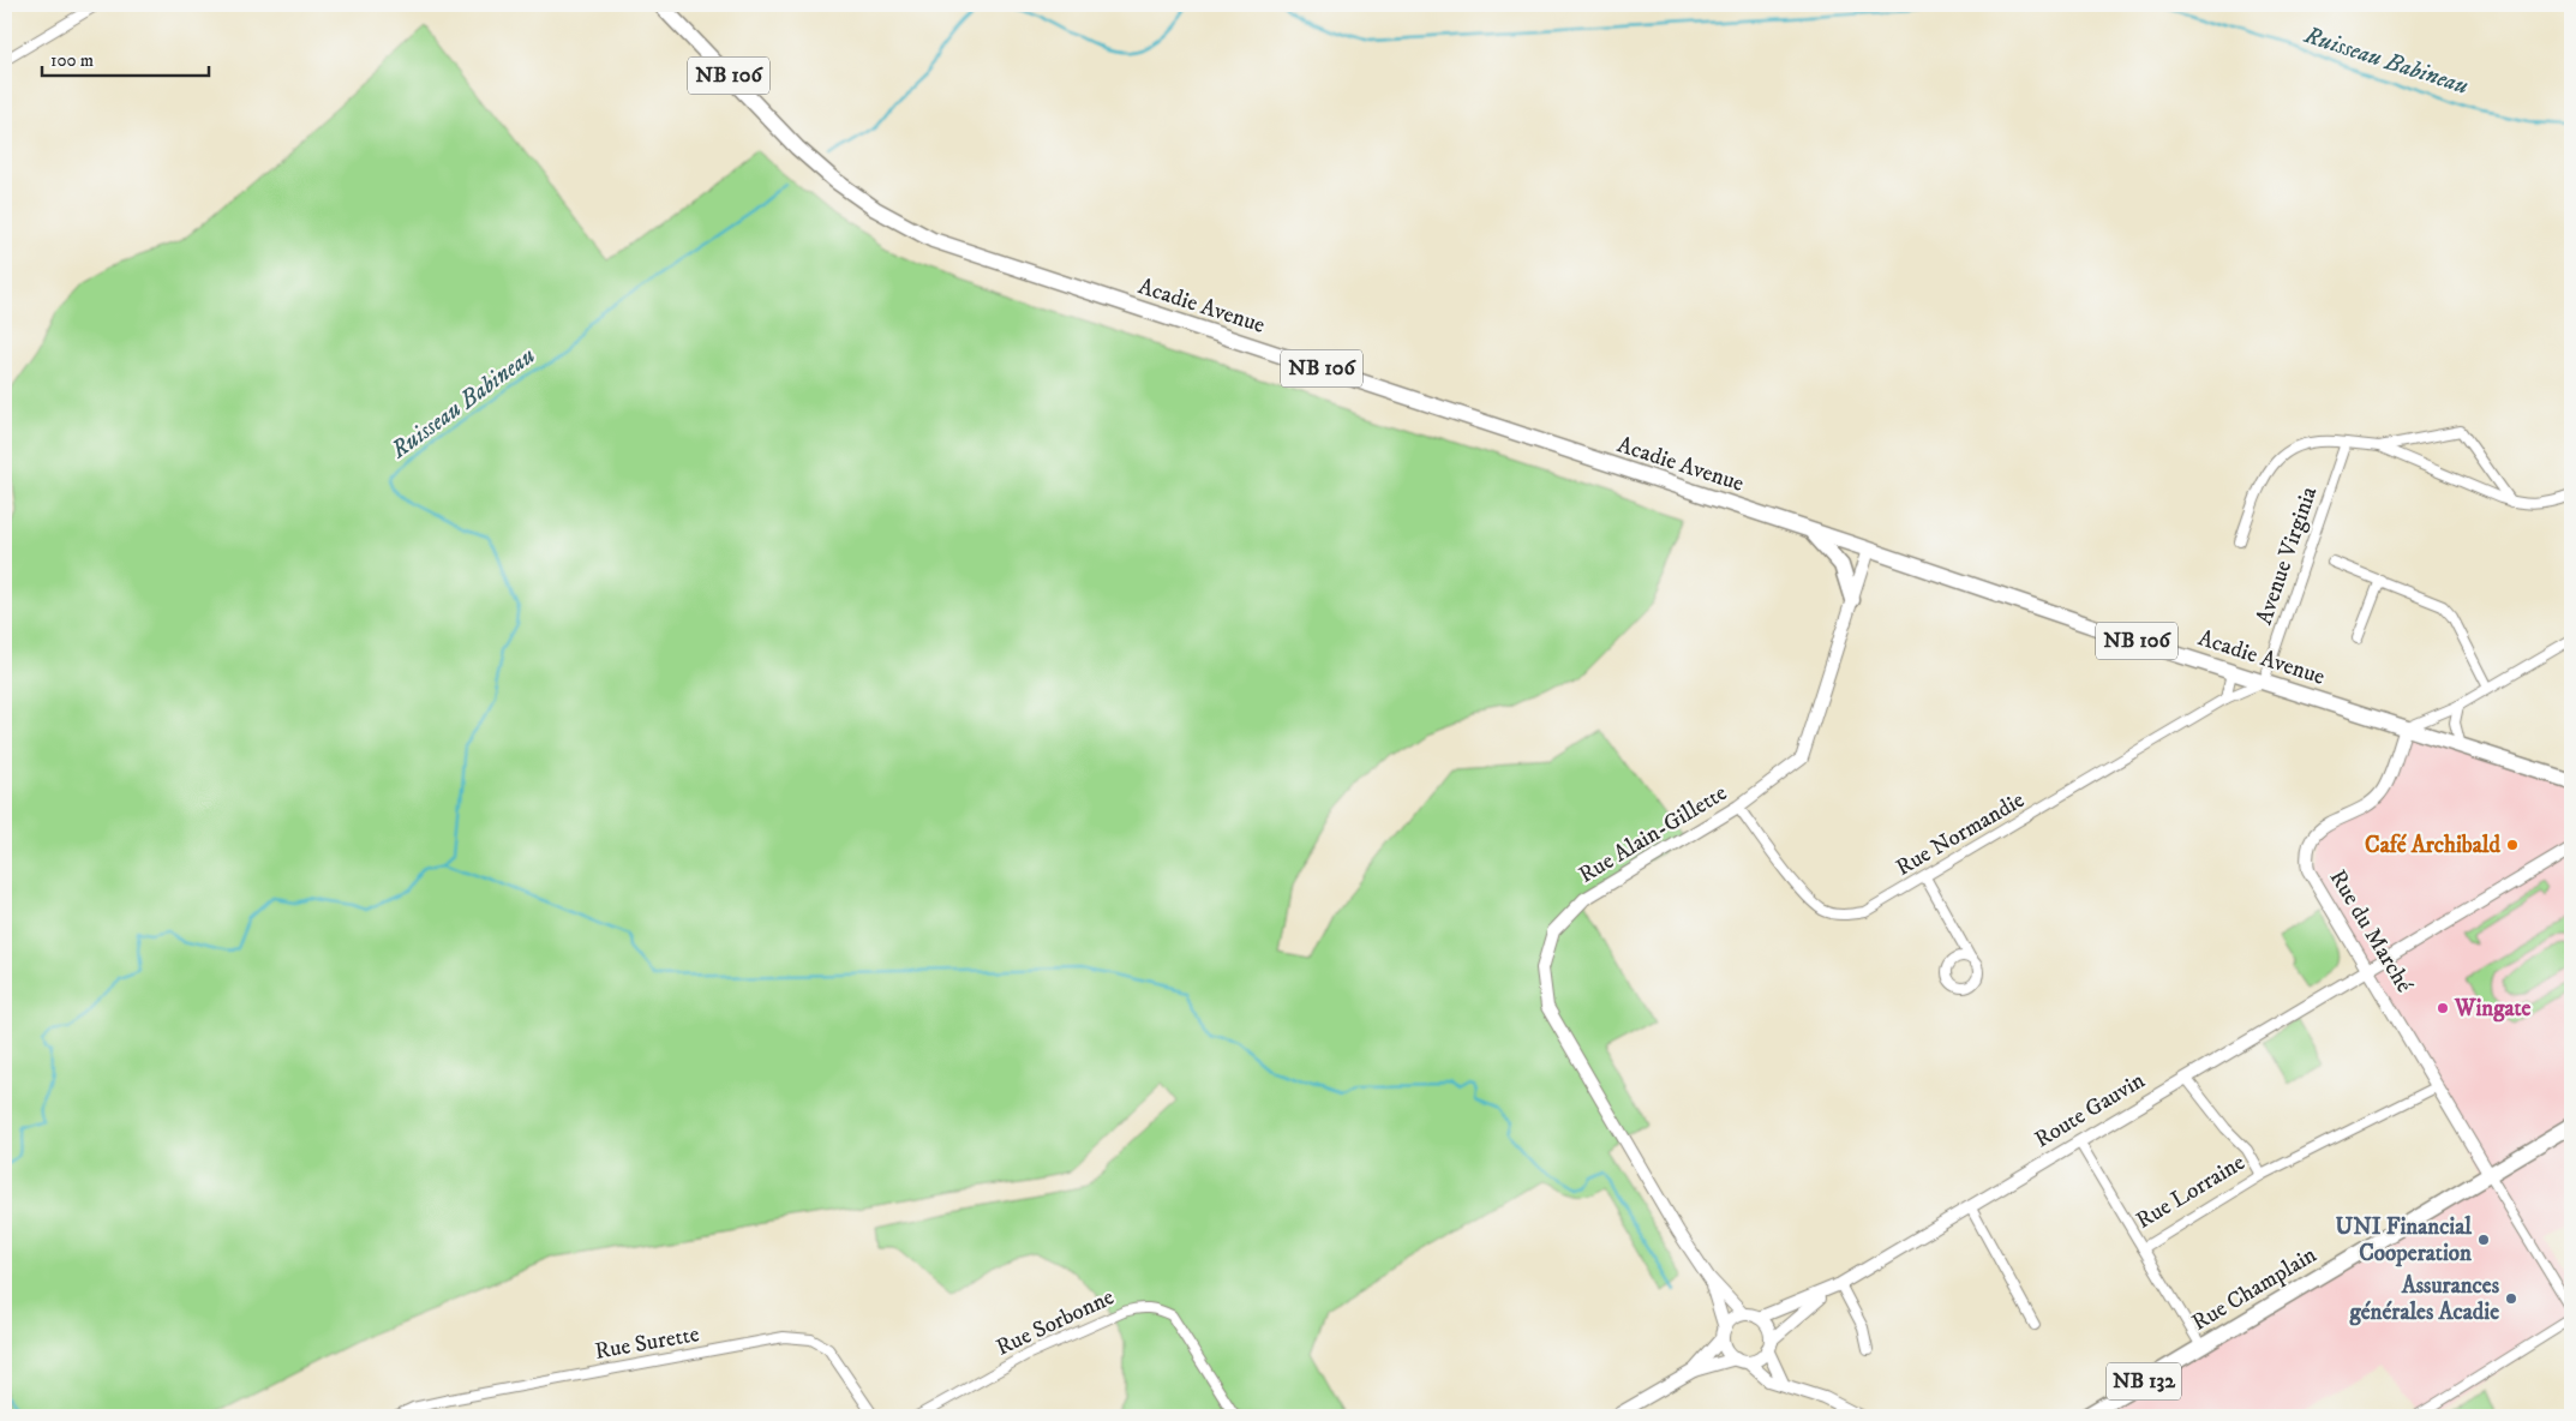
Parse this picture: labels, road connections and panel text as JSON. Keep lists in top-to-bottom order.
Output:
{
  "streets": {
    "main road": [
      "NB 106",
      "Acadie Avenue",
      "Rue Champlain",
      "NB 132"
    ],
    "street": [
      "Avenue Virginia",
      "Rue Alain-Gillette",
      "Rue Normandie",
      "Rue du Marché",
      "Route Gauvin",
      "Rue Lorraine",
      "Rue Sorbonne",
      "Rue Surette"
    ]
  },
  "crossings": [
    ["Acadie Avenue", "Avenue Virginia"],
    ["Acadie Avenue", "Rue Alain-Gillette"],
    ["Acadie Avenue", "Rue Normandie"],
    ["Acadie Avenue", "Rue du Marché"],
    ["Avenue Virginia", "Rue Normandie"],
    ["Rue Alain-Gillette", "Rue Normandie"],
    ["Rue Alain-Gillette", "Route Gauvin"],
    ["Rue du Marché", "Route Gauvin"],
    ["Rue du Marché", "Rue Champlain"],
    ["Route Gauvin", "Rue Lorraine"]
  ],
  "water": ["Ruisseau Babineau"],
  "places": [
    "Café Archibald",
    "Wingate",
    "UNI Financial Cooperation",
    "Assurances générales Acadie"
  ],
  "scale_bar": "100 m"
}
